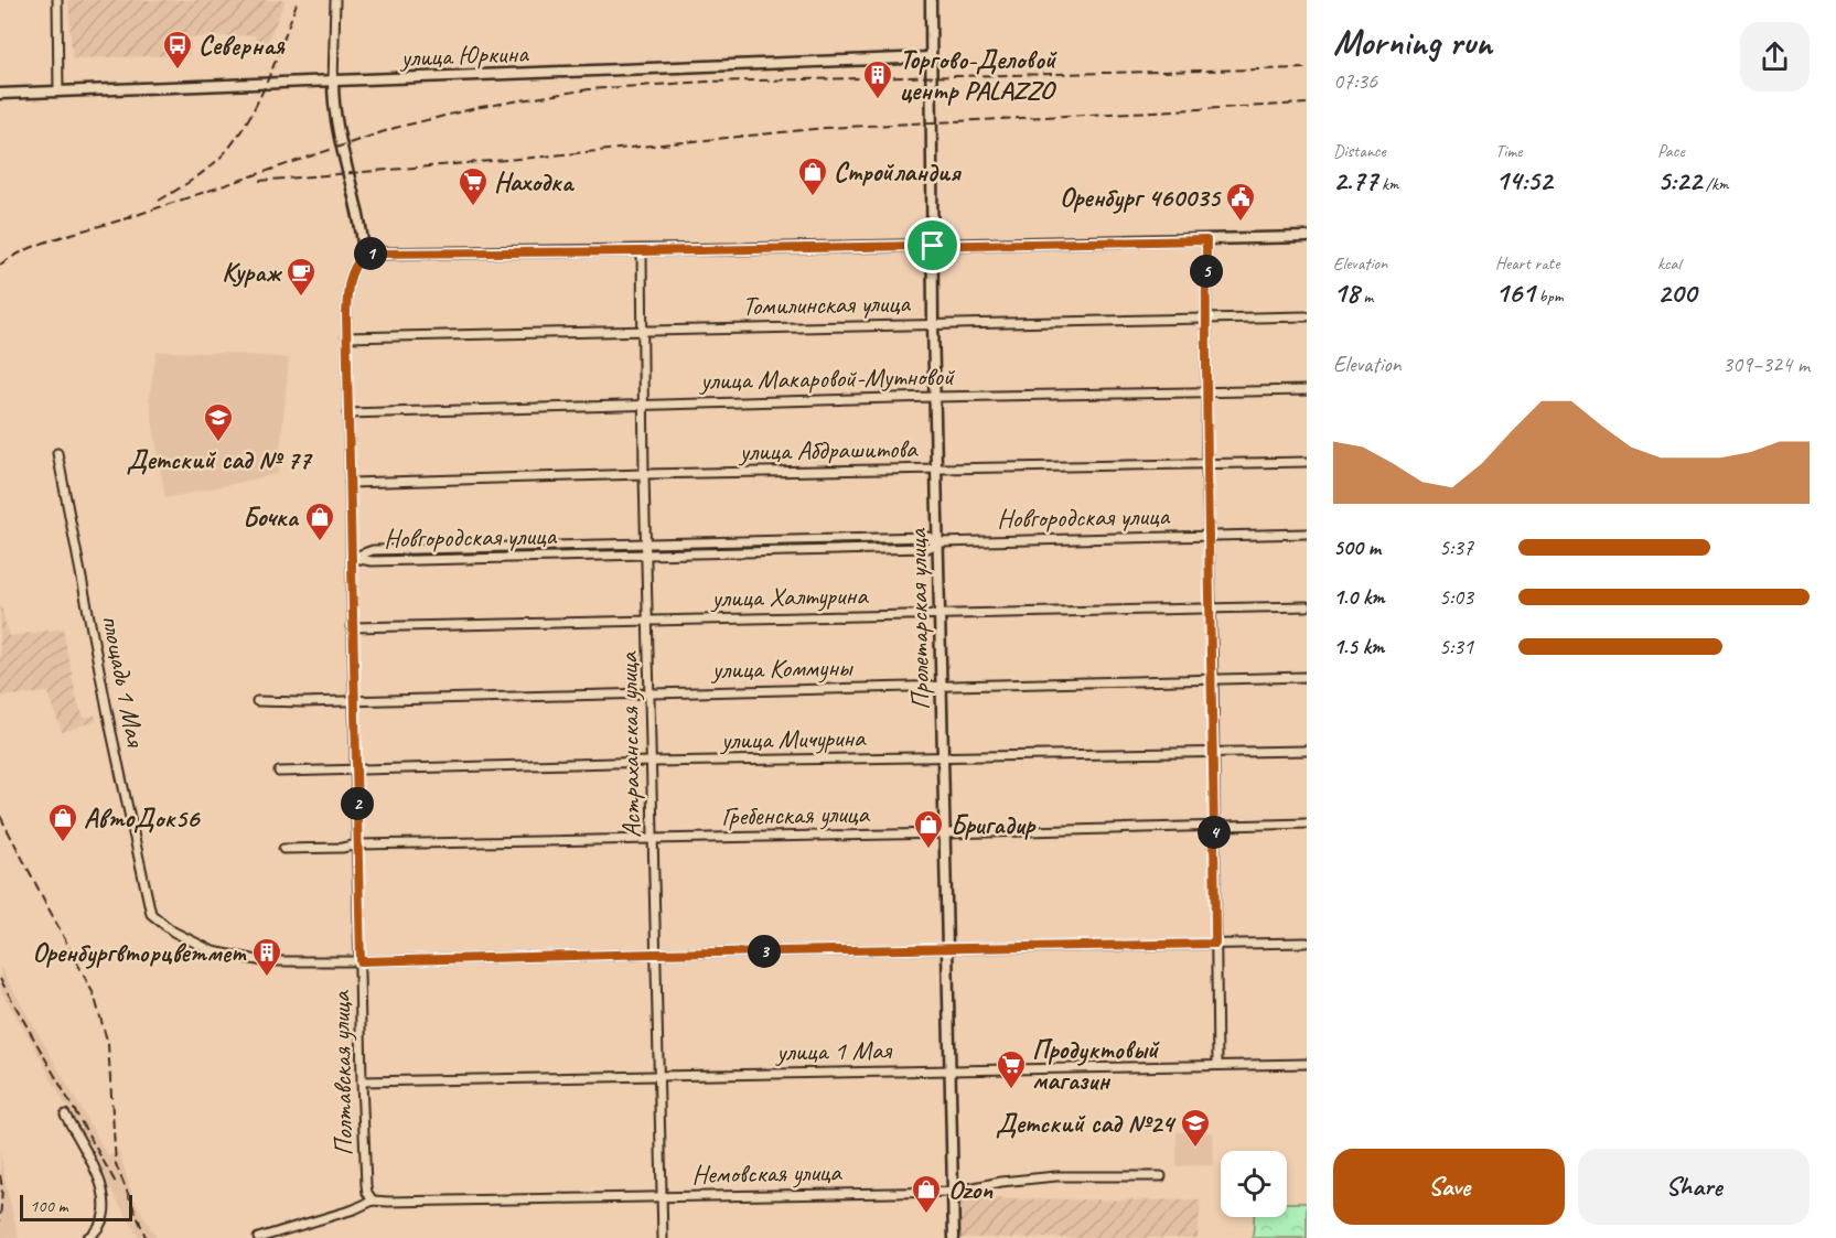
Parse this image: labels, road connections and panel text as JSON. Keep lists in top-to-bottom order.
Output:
{
  "streets": {
    "main road": ["улица Юркина", "Пролетарская улица"],
    "street": [
      "Томилинская улица",
      "улица Макаровой-Мутновой",
      "улица Абдрашитова",
      "Новгородская улица",
      "улица Халтурина",
      "улица Коммуны",
      "площадь 1 Мая",
      "улица Мичурина",
      "Астраханская улица",
      "Гребенская улица",
      "улица 1 Мая",
      "Полтавская улица",
      "Немовская улица"
    ]
  },
  "crossings": [
    ["улица Юркина", "Пролетарская улица"],
    ["Томилинская улица", "Пролетарская улица"],
    ["Томилинская улица", "Астраханская улица"],
    ["Томилинская улица", "Полтавская улица"],
    ["улица Макаровой-Мутновой", "Пролетарская улица"],
    ["улица Макаровой-Мутновой", "Астраханская улица"],
    ["улица Макаровой-Мутновой", "Полтавская улица"],
    ["улица Абдрашитова", "Пролетарская улица"],
    ["улица Абдрашитова", "Астраханская улица"],
    ["улица Абдрашитова", "Полтавская улица"],
    ["Новгородская улица", "Пролетарская улица"],
    ["Новгородская улица", "Астраханская улица"],
    ["Новгородская улица", "Полтавская улица"],
    ["улица Халтурина", "Пролетарская улица"],
    ["улица Халтурина", "Астраханская улица"],
    ["улица Халтурина", "Полтавская улица"],
    ["Пролетарская улица", "улица Коммуны"],
    ["Пролетарская улица", "улица Мичурина"],
    ["Пролетарская улица", "Гребенская улица"],
    ["Пролетарская улица", "улица 1 Мая"],
    ["Пролетарская улица", "Немовская улица"],
    ["улица Коммуны", "Астраханская улица"],
    ["улица Коммуны", "Полтавская улица"],
    ["площадь 1 Мая", "Полтавская улица"],
    ["улица Мичурина", "Астраханская улица"],
    ["улица Мичурина", "Полтавская улица"],
    ["Астраханская улица", "Гребенская улица"],
    ["Астраханская улица", "улица 1 Мая"],
    ["Астраханская улица", "Немовская улица"],
    ["Гребенская улица", "Полтавская улица"],
    ["улица 1 Мая", "Полтавская улица"],
    ["Полтавская улица", "Немовская улица"]
  ],
  "places": {
    "bus stop": ["Северная"],
    "building": ["Торгово-Деловой центр PALAZZO", "Оренбургвторцветмет"],
    "shop": [
      "Стройландия",
      "Бочка",
      "АвтоДок56",
      "Бригадир",
      "Ozon"
    ],
    "supermarket": ["Находка", "Продуктовый магазин"],
    "public building": ["Оренбург 460035"],
    "cafe": ["Кураж"],
    "school or university": ["Детский сад № 77", "Детский сад №24"]
  },
  "scale_bar": "100 m",
  "page": {
    "heading": ["Morning run", "07:36"],
    "stats": [
      ["Distance", "2.77 km"],
      ["Time", "14:52"],
      ["Pace", "5:22 /km"],
      ["Elevation", "18 m"],
      ["Heart rate", "161 bpm"],
      ["kcal", "200"]
    ],
    "pins": [
      "1",
      "5",
      "2",
      "4",
      "3"
    ],
    "chart": ["Elevation", "309–324 m"],
    "list": [
      {
        "name": "500 m",
        "note": "5:37"
      },
      {
        "name": "1.0 km",
        "note": "5:03"
      },
      {
        "name": "1.5 km",
        "note": "5:31"
      }
    ],
    "buttons": ["Save", "Share"],
    "scale": "100 m"
  }
}
